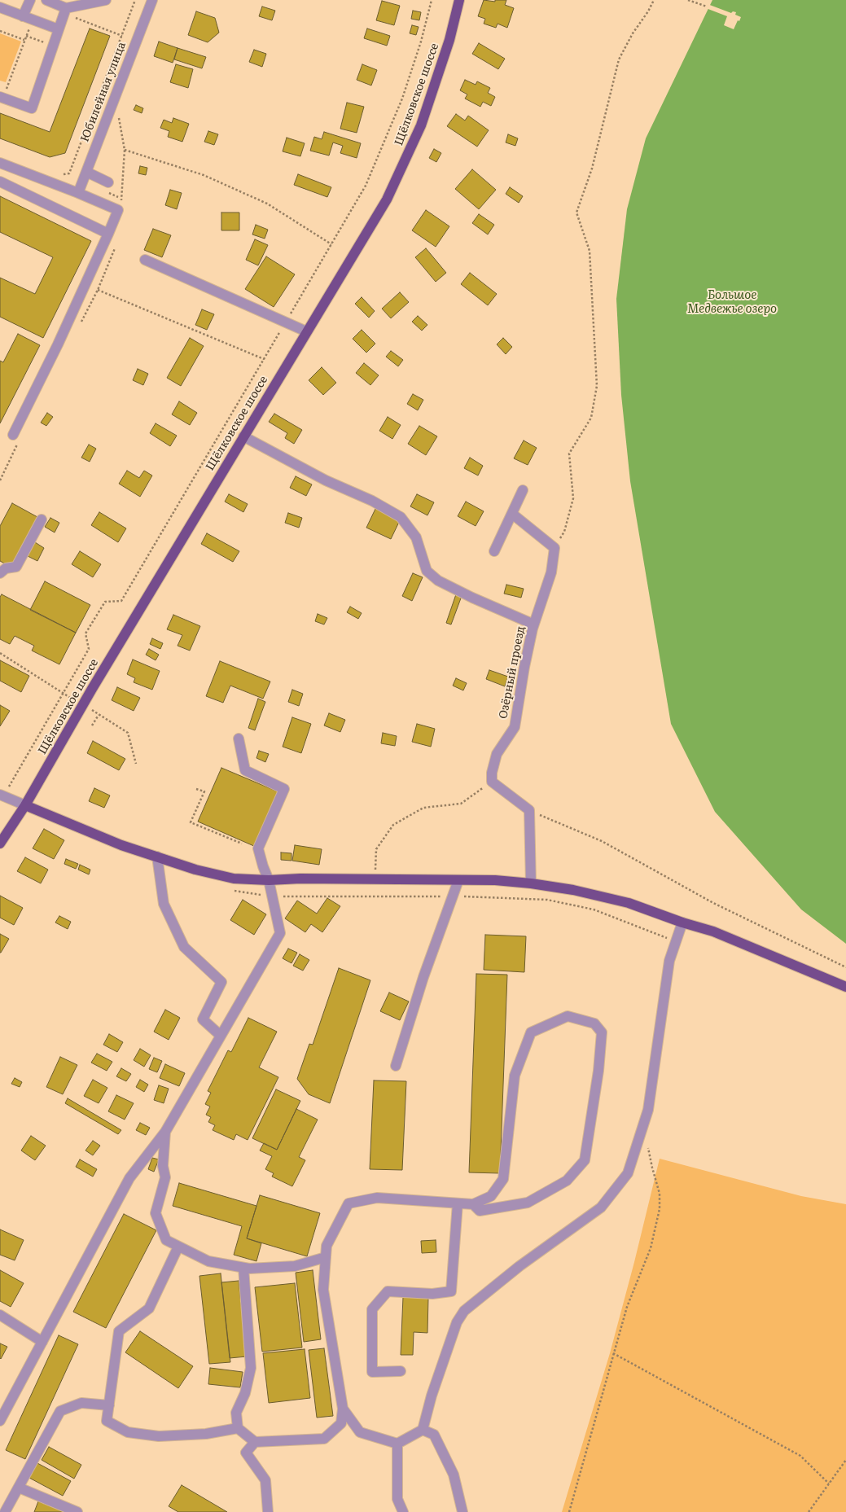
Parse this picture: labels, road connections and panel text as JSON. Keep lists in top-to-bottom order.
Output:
{
  "streets": {
    "main road": ["Щёлковское шоссе"],
    "street": ["Юбилейная улица", "Озёрный проезд"]
  },
  "water": ["Большое Медвежье озеро"]
}
